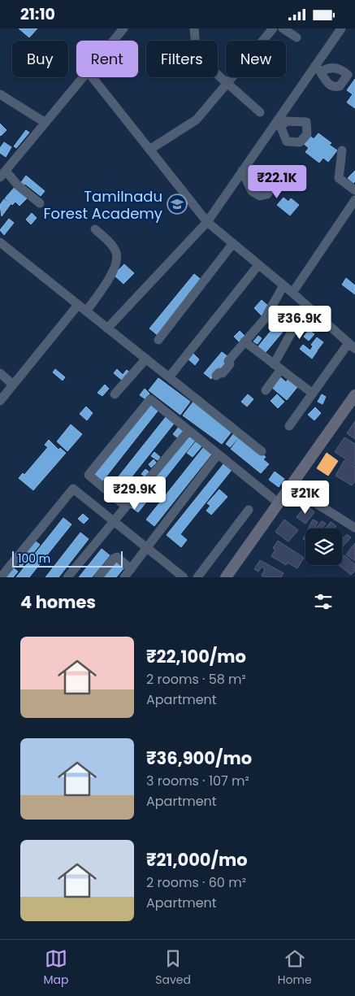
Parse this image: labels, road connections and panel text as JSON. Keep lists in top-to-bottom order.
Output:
{
  "places": {
    "school or university": ["Tamilnadu Forest Academy"]
  },
  "scale_bar": "100 m",
  "page": {
    "status": "21:10",
    "chip": [
      "Buy",
      "Rent",
      "Filters",
      "New"
    ],
    "price": [
      "₹22.1K",
      "₹36.9K",
      "₹29.9K",
      "₹21K"
    ],
    "scale": "100 m",
    "heading": "4 homes",
    "list": [
      {
        "name": "₹22,100/mo",
        "note": "2 rooms · 58 m² · Apartment"
      },
      {
        "name": "₹36,900/mo",
        "note": "3 rooms · 107 m² · Apartment"
      },
      {
        "name": "₹21,000/mo",
        "note": "2 rooms · 60 m² · Apartment"
      }
    ],
    "tabs": ["Map", "Saved", "Home"]
  }
}
